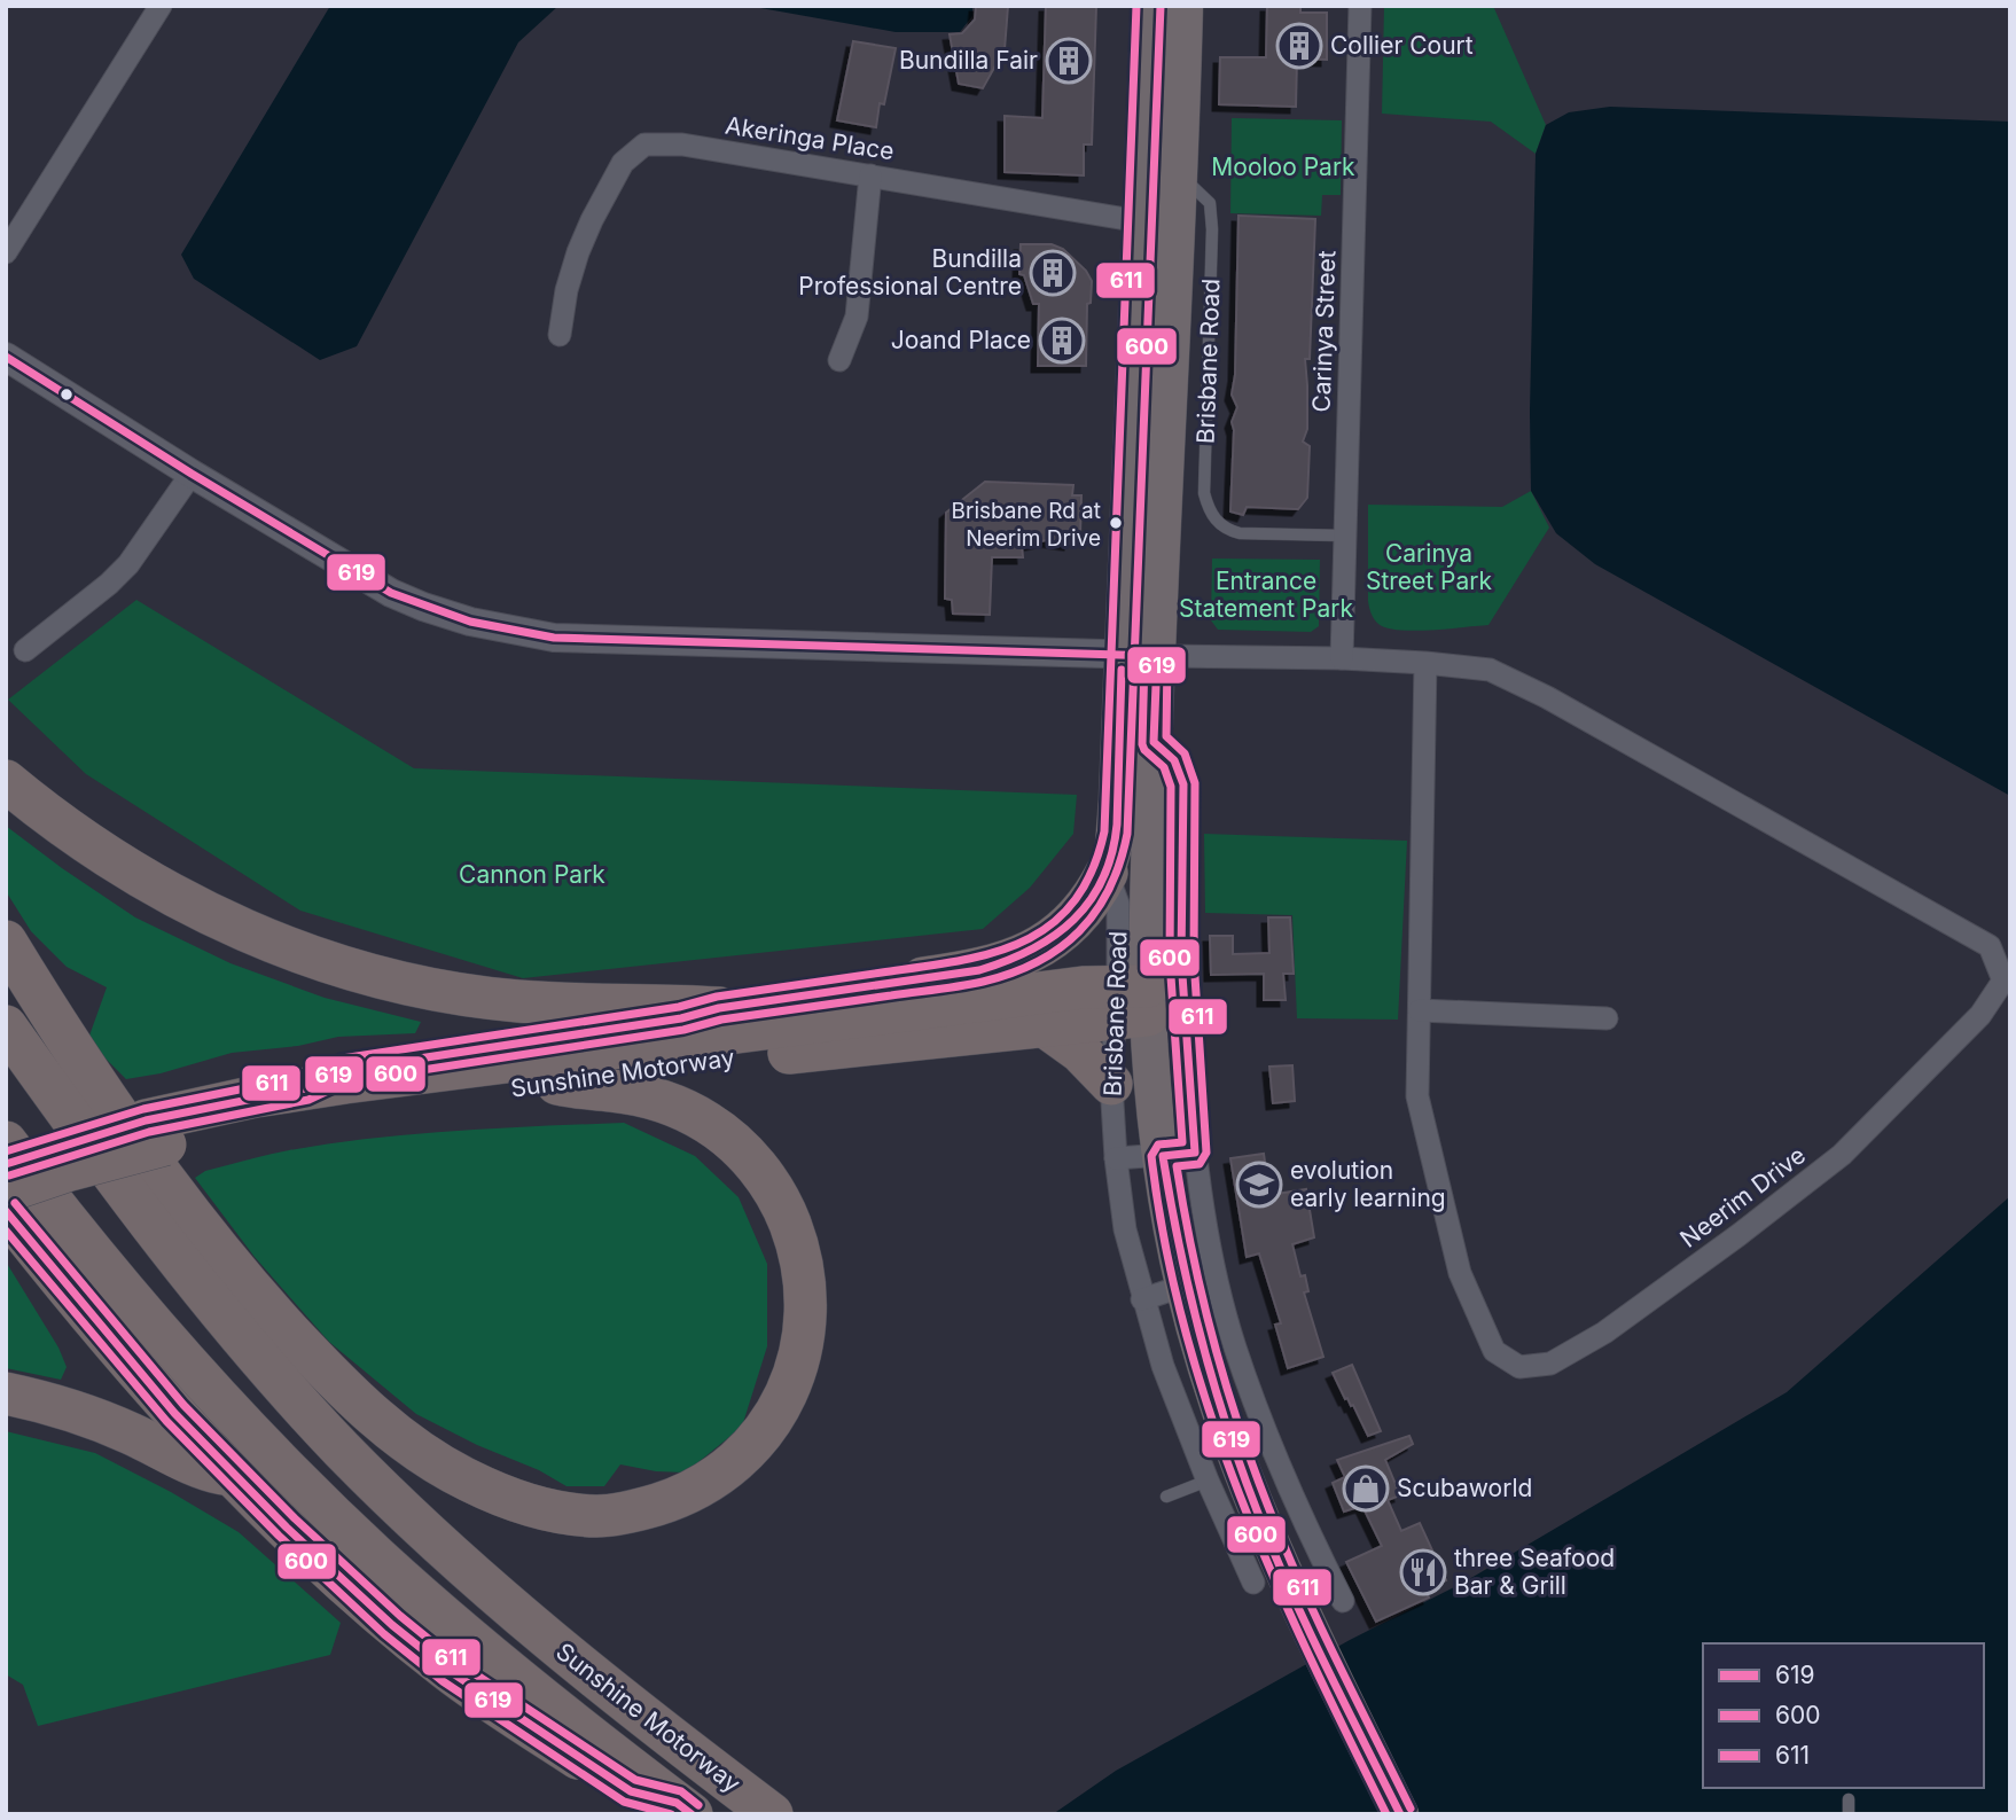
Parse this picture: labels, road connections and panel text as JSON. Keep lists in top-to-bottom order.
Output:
{
  "streets": {
    "highway": ["Sunshine Motorway"],
    "main road": ["Brisbane Road"],
    "street": ["Akeringa Place", "Carinya Street", "Neerim Drive"]
  },
  "crossings": [
    ["Akeringa Place", "Brisbane Road"],
    ["Carinya Street", "Brisbane Road"],
    ["Carinya Street", "Neerim Drive"],
    ["Brisbane Road", "Sunshine Motorway"],
    ["Brisbane Road", "Neerim Drive"]
  ],
  "parks": [
    "Mooloo Park",
    "Carinya Street Park",
    "Entrance Statement Park",
    "Cannon Park"
  ],
  "places": {
    "building": [
      "Collier Court",
      "Bundilla Fair",
      "Bundilla Professional Centre",
      "Joand Place"
    ],
    "other": ["Brisbane Rd at Neerim Drive"],
    "school or university": ["evolution early learning"],
    "shop": ["Scubaworld"],
    "restaurant": ["three Seafood Bar & Grill"]
  },
  "lines": ["transit line 600", "transit line 611", "transit line 619"],
  "legend": ["619", "600", "611"]
}
